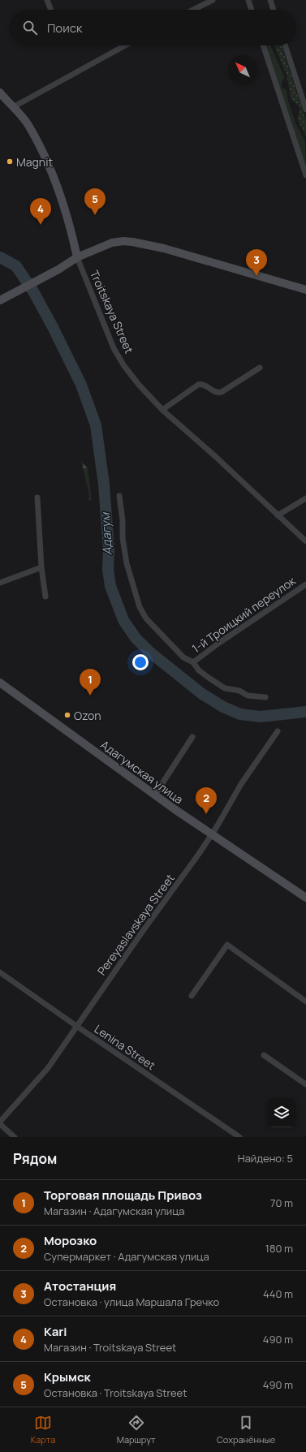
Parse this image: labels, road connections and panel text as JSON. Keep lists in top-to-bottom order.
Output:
{
  "streets": {
    "main road": ["Troitskaya Street", "Адагумская улица"],
    "street": ["1-й Троицкий переулок", "Pereyaslavskaya Street", "Lenina Street"]
  },
  "crossings": [
    ["Адагумская улица", "Pereyaslavskaya Street"],
    ["Pereyaslavskaya Street", "Lenina Street"]
  ],
  "water": ["Адагум"],
  "places": ["Magnit", "Ozon"],
  "north": "top left",
  "page": {
    "search": "Поиск",
    "pins": [
      "5",
      "4",
      "3",
      "1",
      "2"
    ],
    "heading": ["Рядом", "Найдено: 5"],
    "list": [
      {
        "mark": "1",
        "name": "Торговая площадь Привоз",
        "note": "Магазин · Адагумская улица",
        "value": "70 m"
      },
      {
        "mark": "2",
        "name": "Морозко",
        "note": "Супермаркет · Адагумская улица",
        "value": "180 m"
      },
      {
        "mark": "3",
        "name": "Атостанция",
        "note": "Остановка · улица Маршала Гречко",
        "value": "440 m"
      },
      {
        "mark": "4",
        "name": "Kari",
        "note": "Магазин · Troitskaya Street",
        "value": "490 m"
      },
      {
        "mark": "5",
        "name": "Крымск",
        "note": "Остановка · Troitskaya Street",
        "value": "490 m"
      }
    ],
    "nav": ["Карта", "Маршрут", "Сохранённые"]
  }
}
